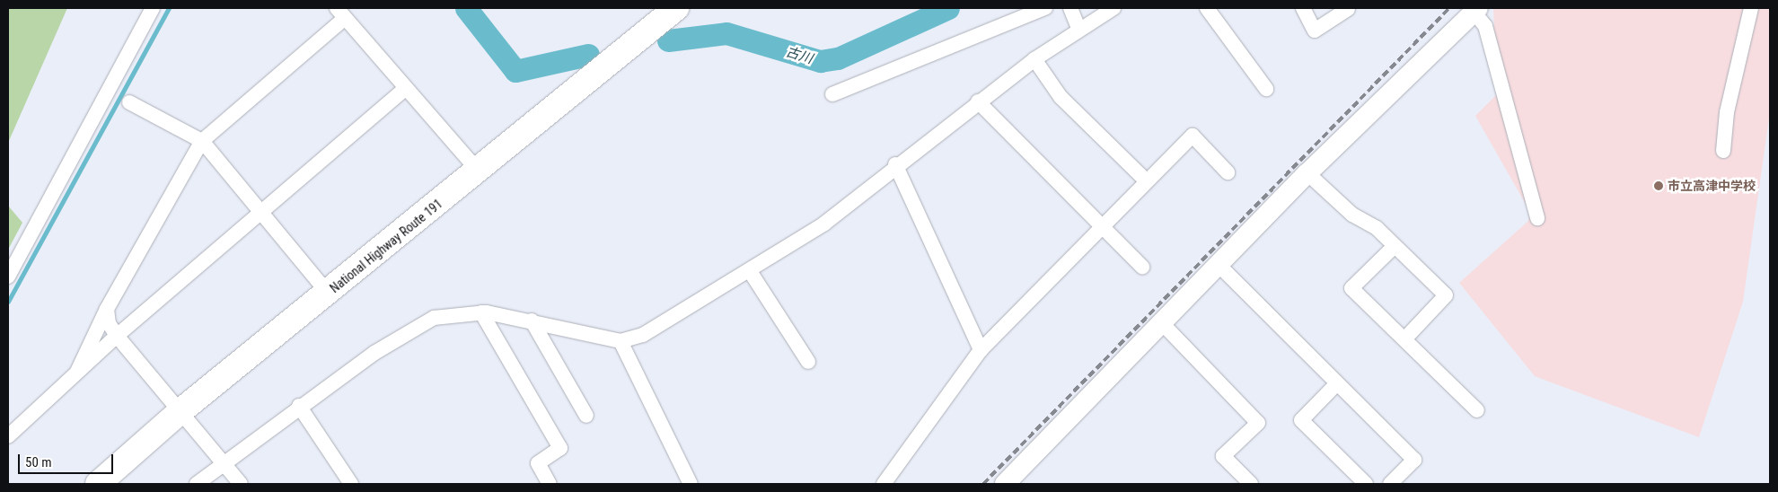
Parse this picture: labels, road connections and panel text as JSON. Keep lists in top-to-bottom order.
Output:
{
  "streets": {
    "highway": ["National Highway Route 191"]
  },
  "water": ["古川"],
  "places": ["市立高津中学校"],
  "scale_bar": "50 m"
}
